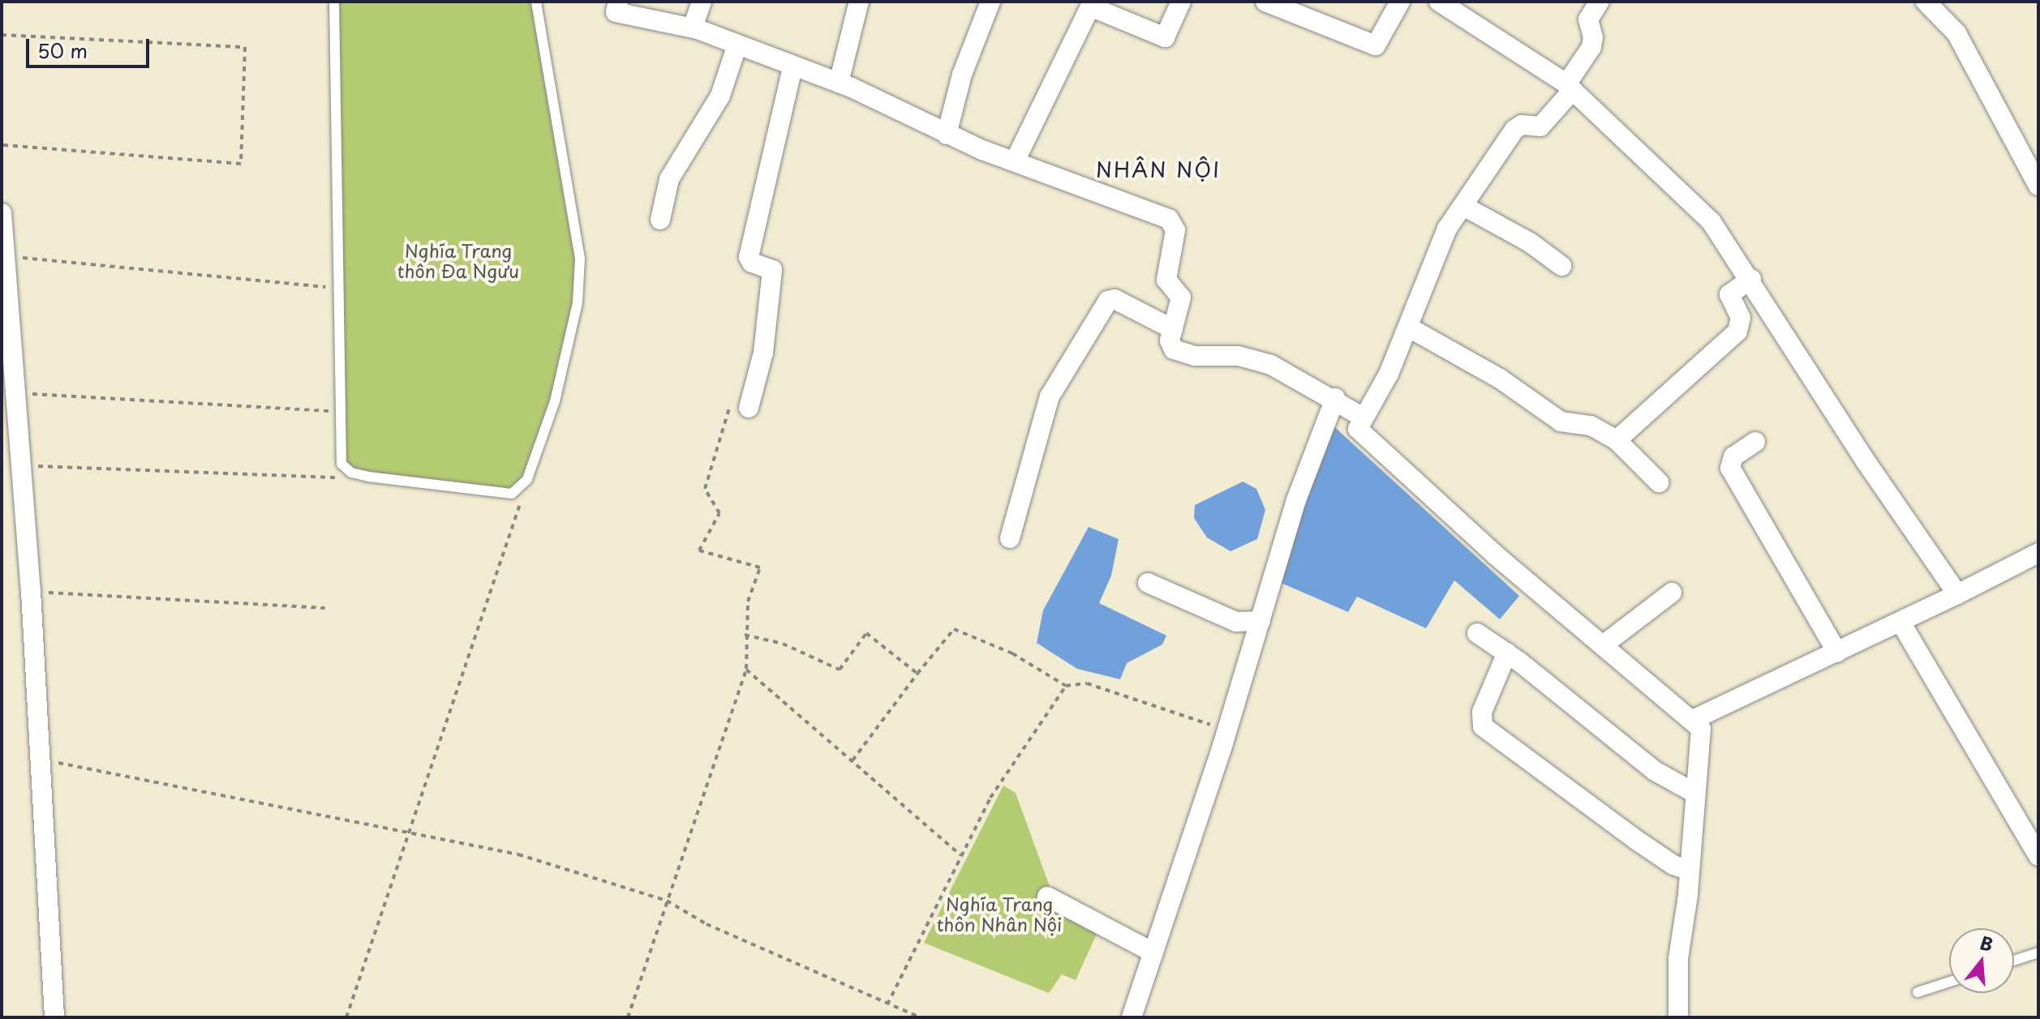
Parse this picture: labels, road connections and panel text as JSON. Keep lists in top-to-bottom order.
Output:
{
  "districts": ["NHÂN NỘI"],
  "parks": ["Nghĩa Trang thôn Đa Ngưu", "Nghĩa Trang thôn Nhân Nội"],
  "scale_bar": "50 m",
  "north": "top"
}
